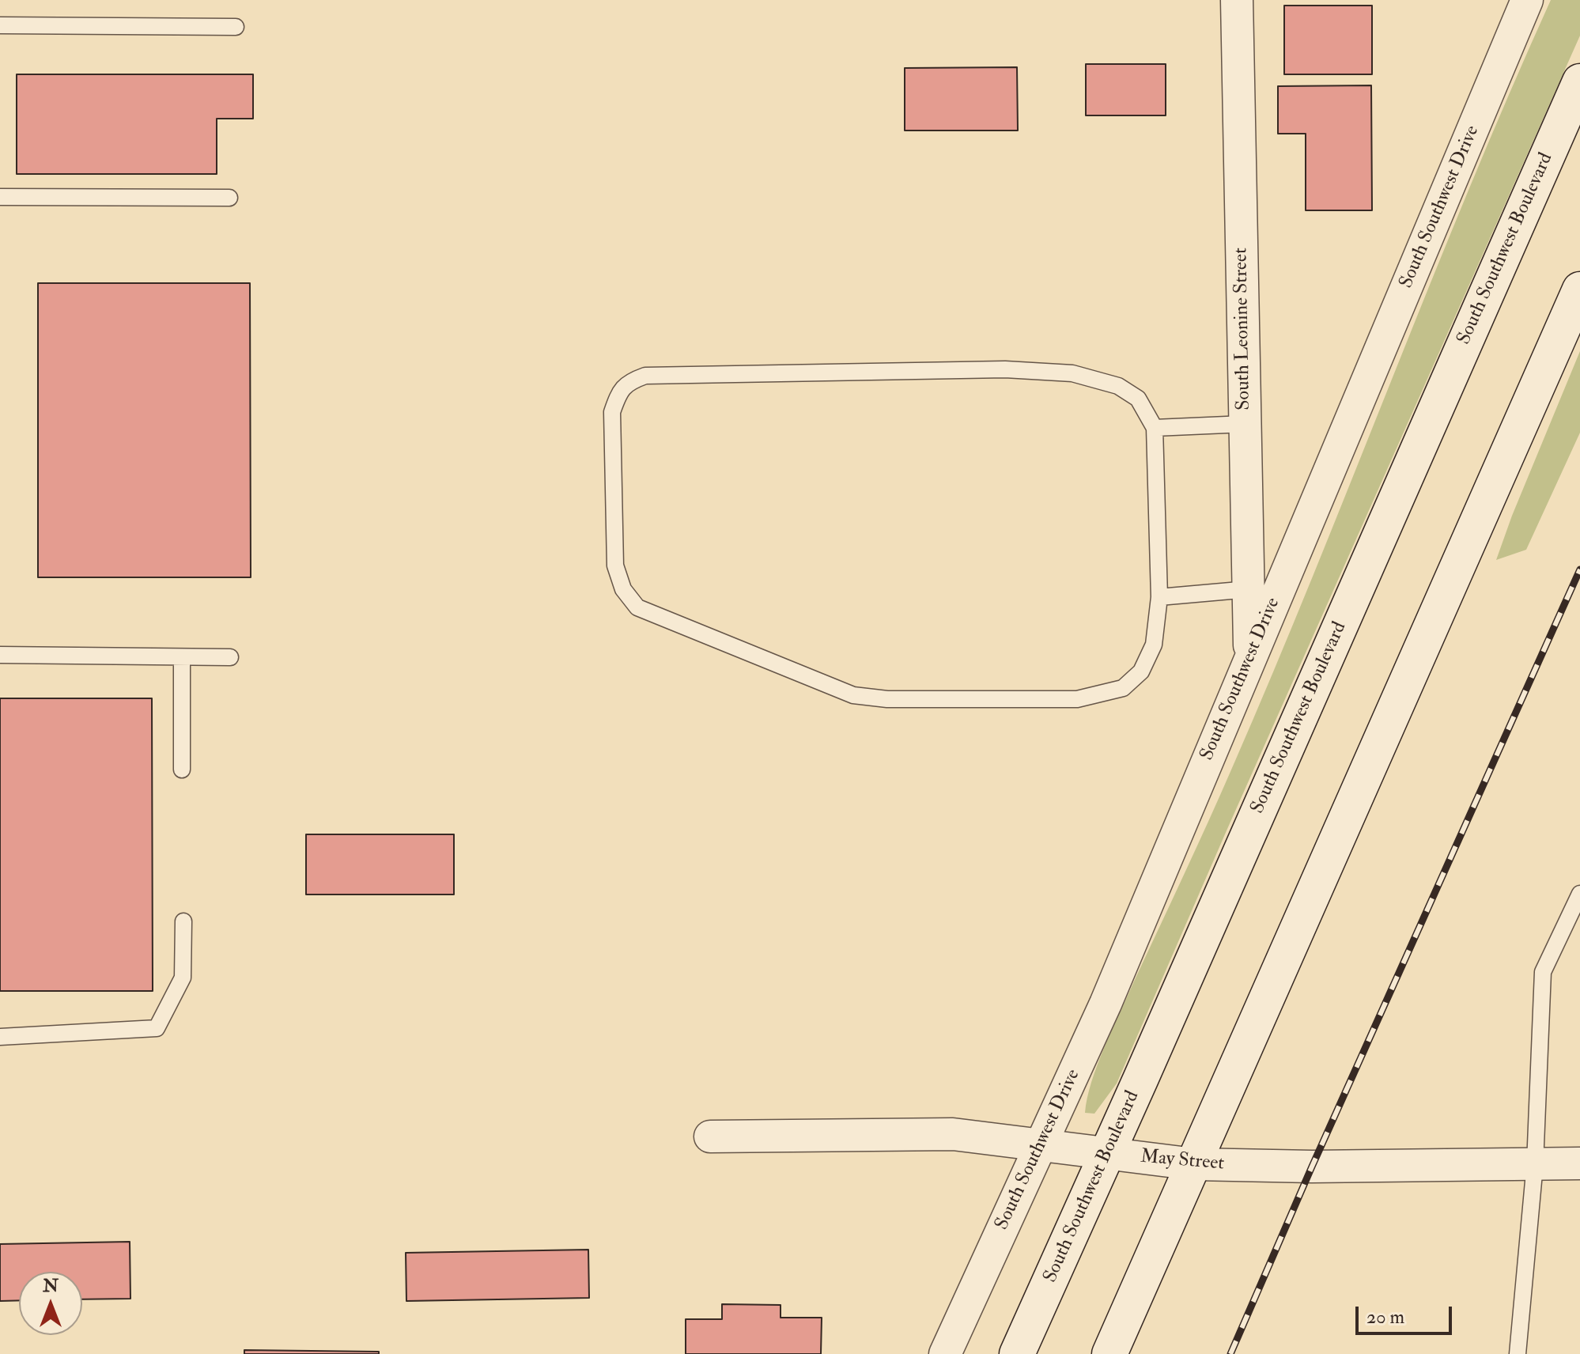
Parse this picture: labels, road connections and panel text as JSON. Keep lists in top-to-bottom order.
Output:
{
  "streets": {
    "main road": ["South Southwest Boulevard"],
    "street": ["South Southwest Drive", "South Leonine Street", "May Street"]
  },
  "crossings": [
    ["South Southwest Drive", "South Leonine Street"],
    ["South Southwest Drive", "May Street"],
    ["South Southwest Boulevard", "May Street"]
  ],
  "scale_bar": "20 m",
  "north": "top"
}
